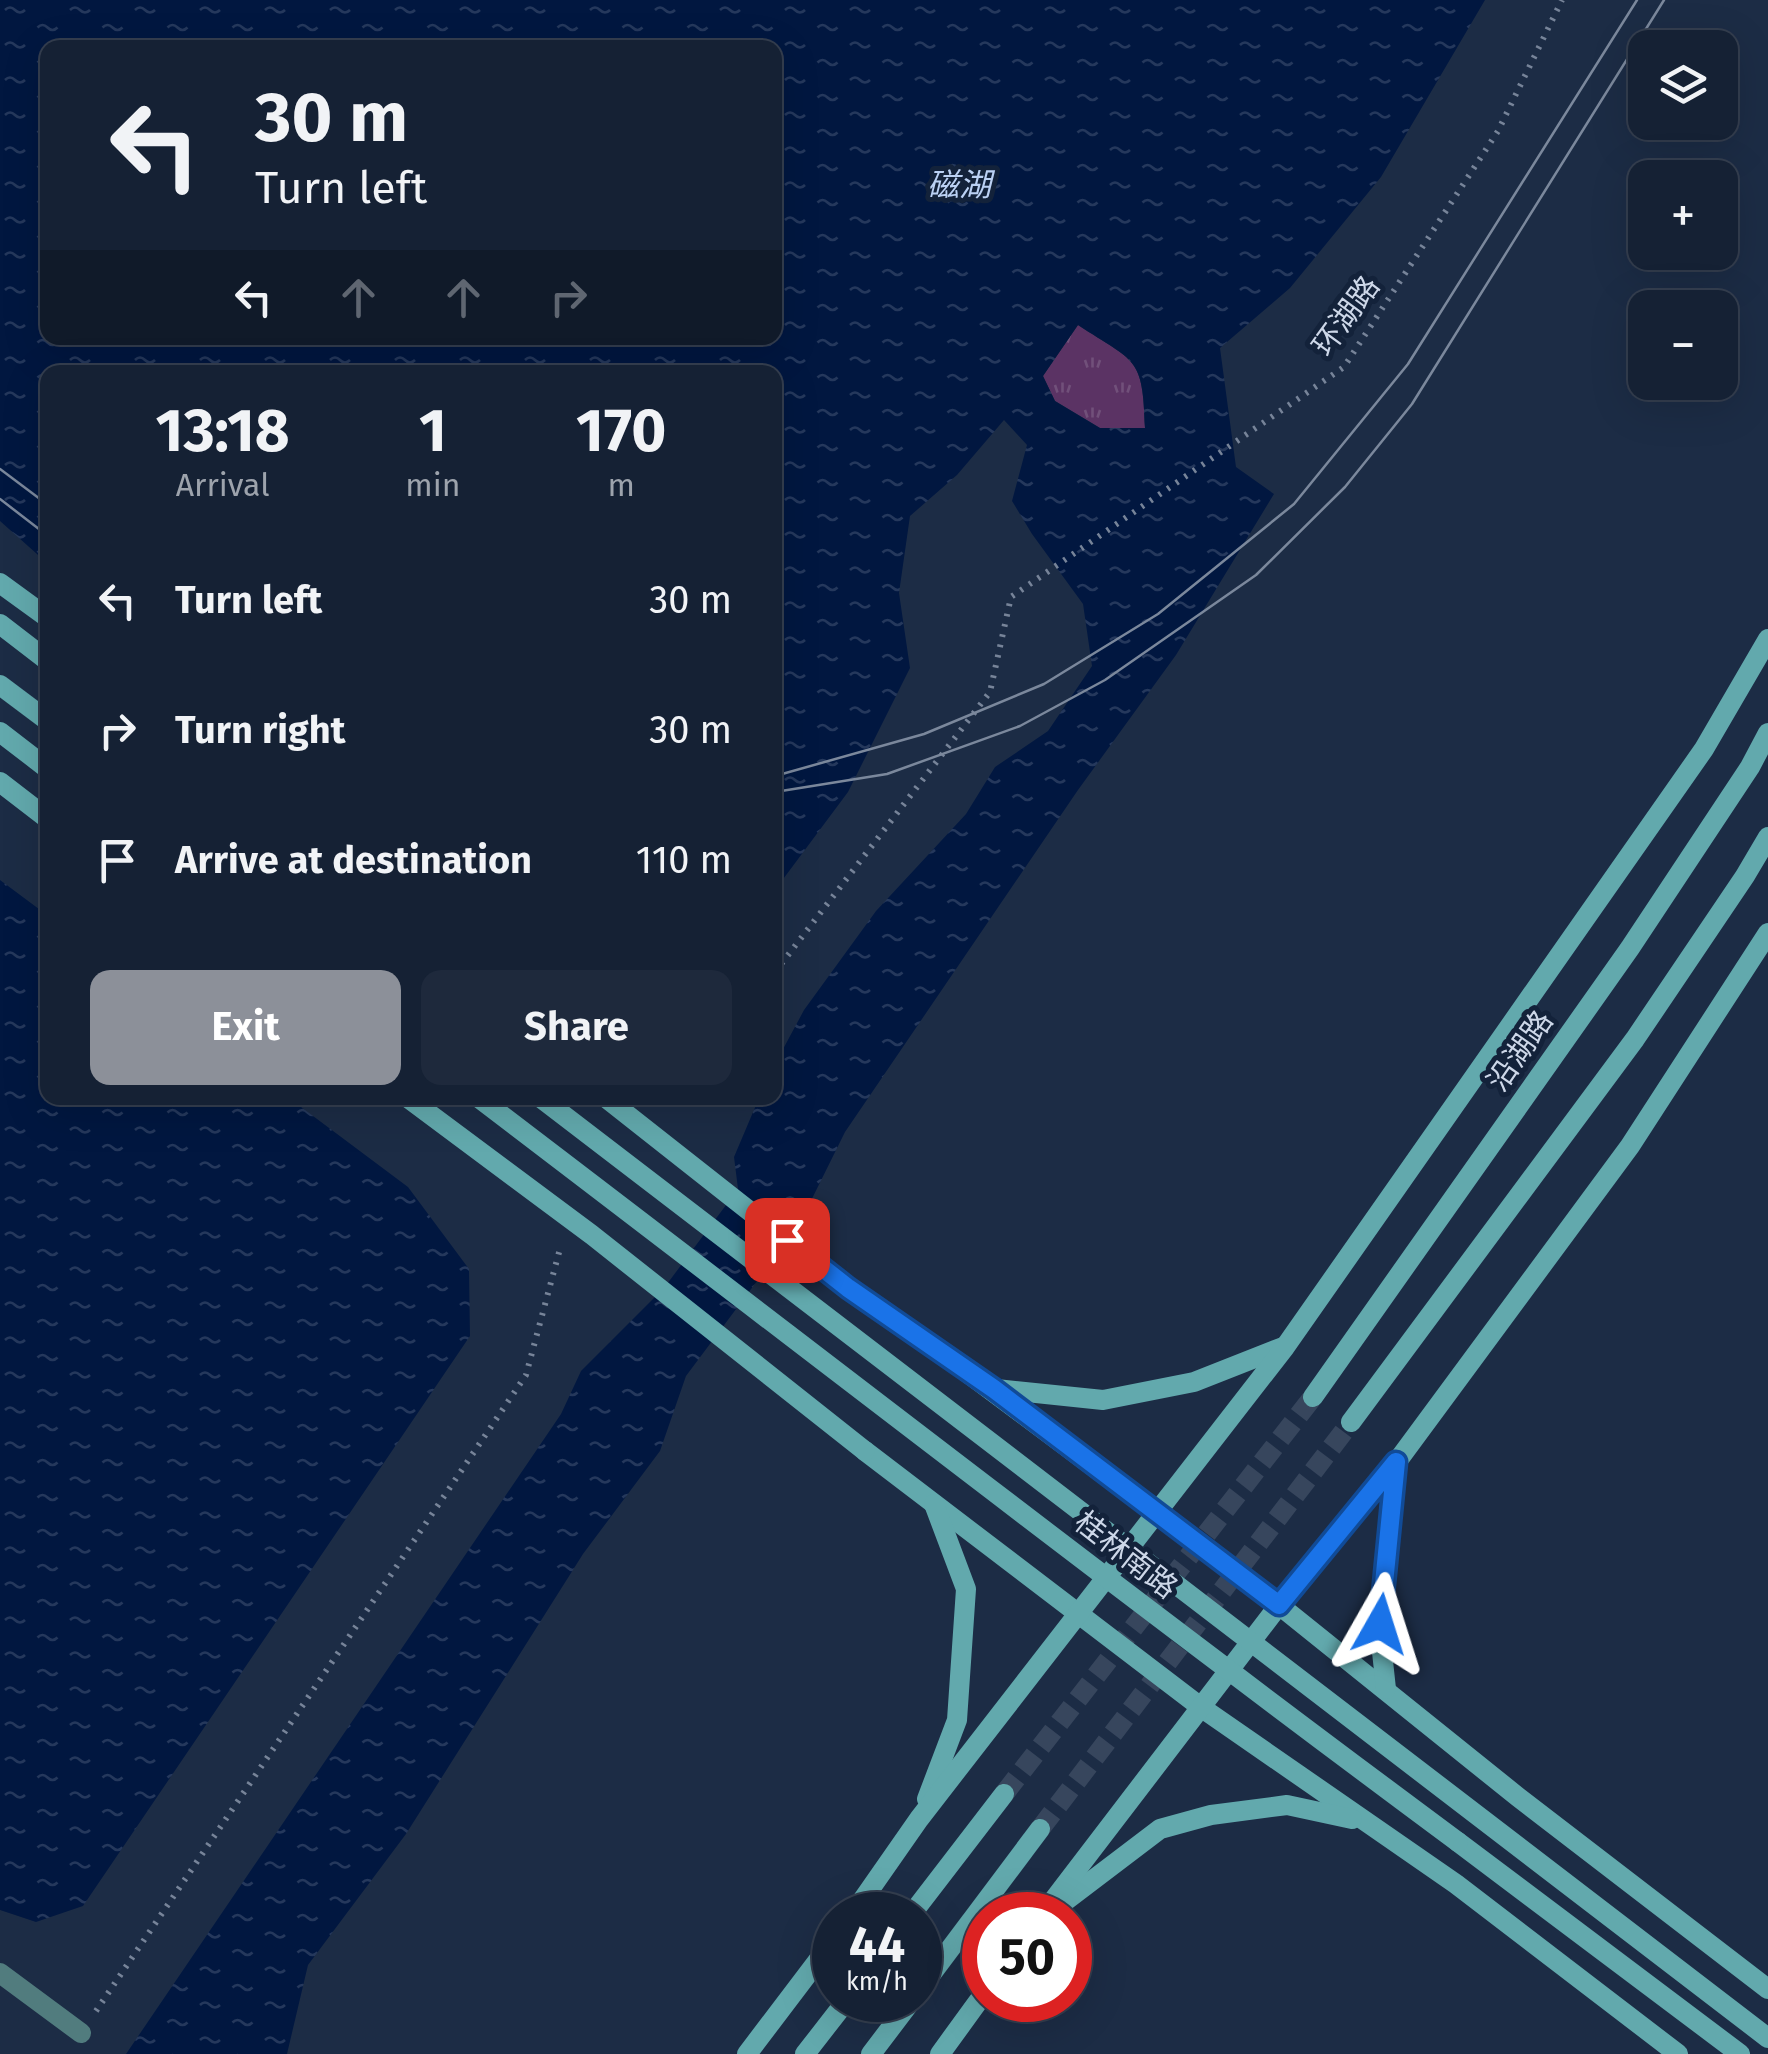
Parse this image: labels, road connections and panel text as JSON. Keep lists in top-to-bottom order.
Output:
{
  "streets": {
    "main road": ["沿湖路", "桂林南路"],
    "path": ["环湖路"]
  },
  "water": ["磁湖"],
  "page": {
    "map_buttons": ["+", "−"],
    "turn": ["30 m", "Turn left"],
    "eta": [
      "13:18",
      "Arrival",
      "1",
      "min",
      "170",
      "m"
    ],
    "list": [
      {
        "name": "Turn left",
        "value": "30 m"
      },
      {
        "name": "Turn right",
        "value": "30 m"
      },
      {
        "name": "Arrive at destination",
        "value": "110 m"
      }
    ],
    "buttons": ["Exit", "Share"],
    "speed": "44 km/h",
    "limit": "50"
  }
}
